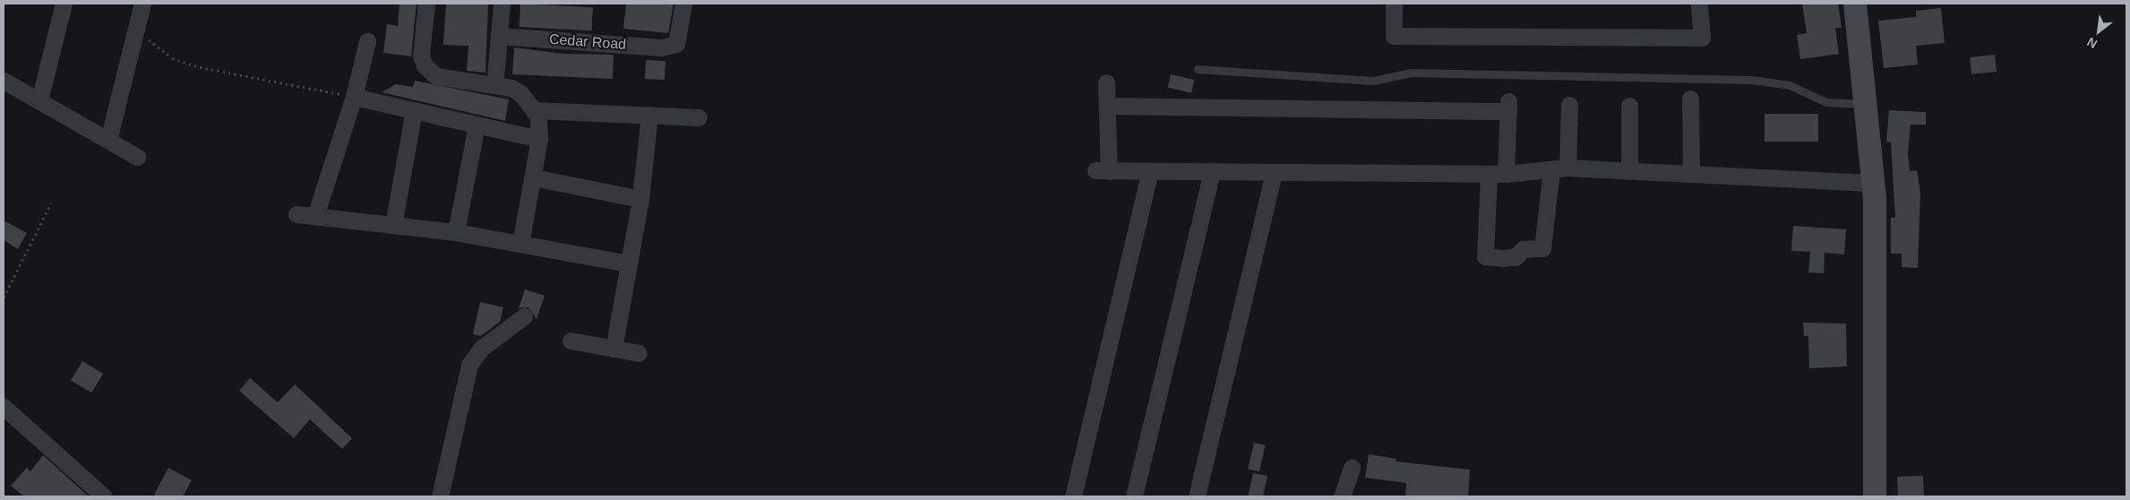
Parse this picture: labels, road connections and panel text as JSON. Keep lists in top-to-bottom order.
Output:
{
  "streets": {
    "street": ["Cedar Road"]
  },
  "north": "bottom left"
}
